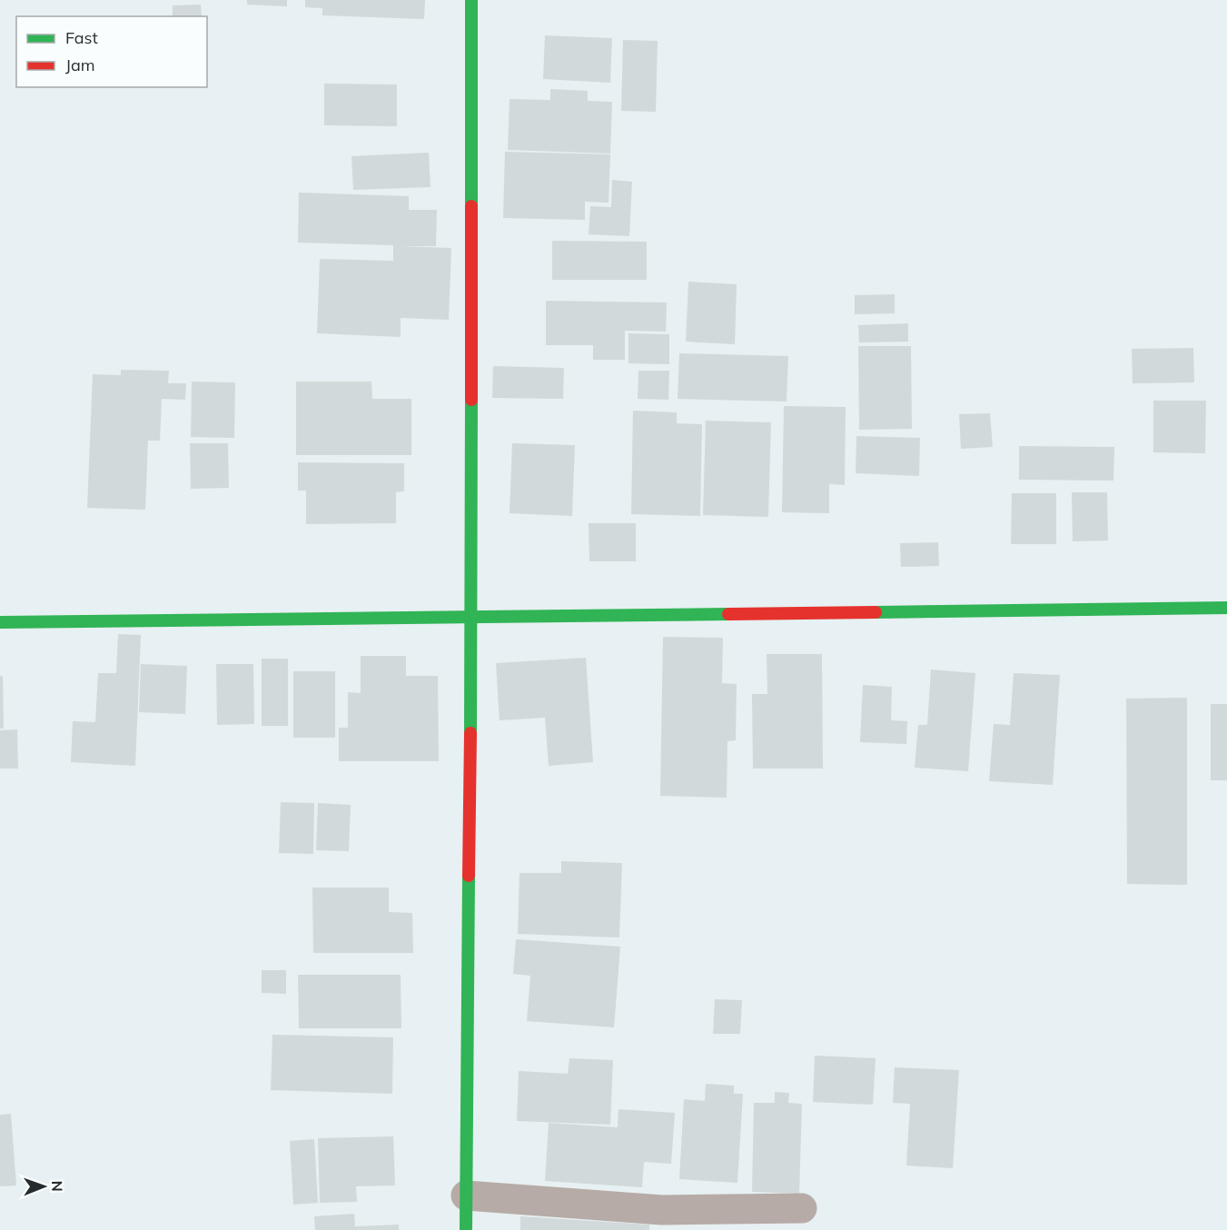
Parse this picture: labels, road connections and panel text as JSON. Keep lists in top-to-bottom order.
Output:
{
  "legend": ["Fast", "Jam"],
  "north": "right"
}
